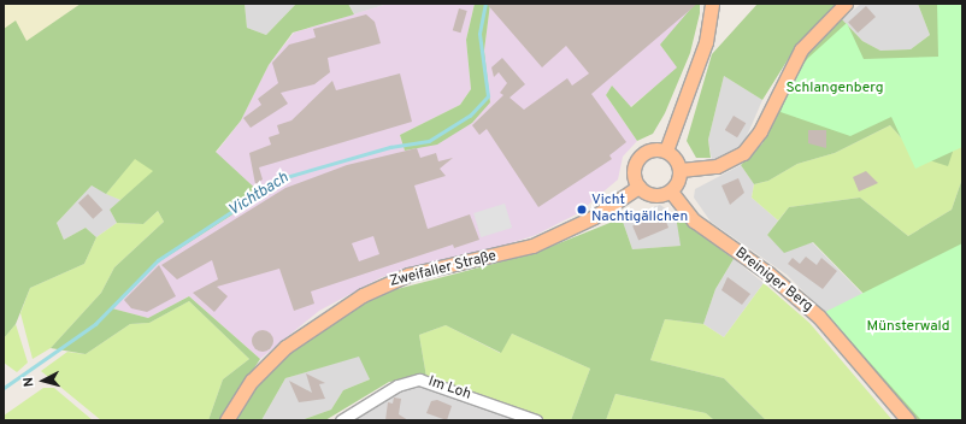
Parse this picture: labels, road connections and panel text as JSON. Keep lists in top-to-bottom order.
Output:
{
  "streets": {
    "main road": ["Zweifaller Straße", "Breiniger Berg"],
    "street": ["Im Loh"]
  },
  "crossings": [
    ["Zweifaller Straße", "Breiniger Berg"]
  ],
  "water": ["Vichtbach"],
  "parks": ["Schlangenberg", "Münsterwald"],
  "places": ["Vicht Nachtigällchen"],
  "north": "left"
}
